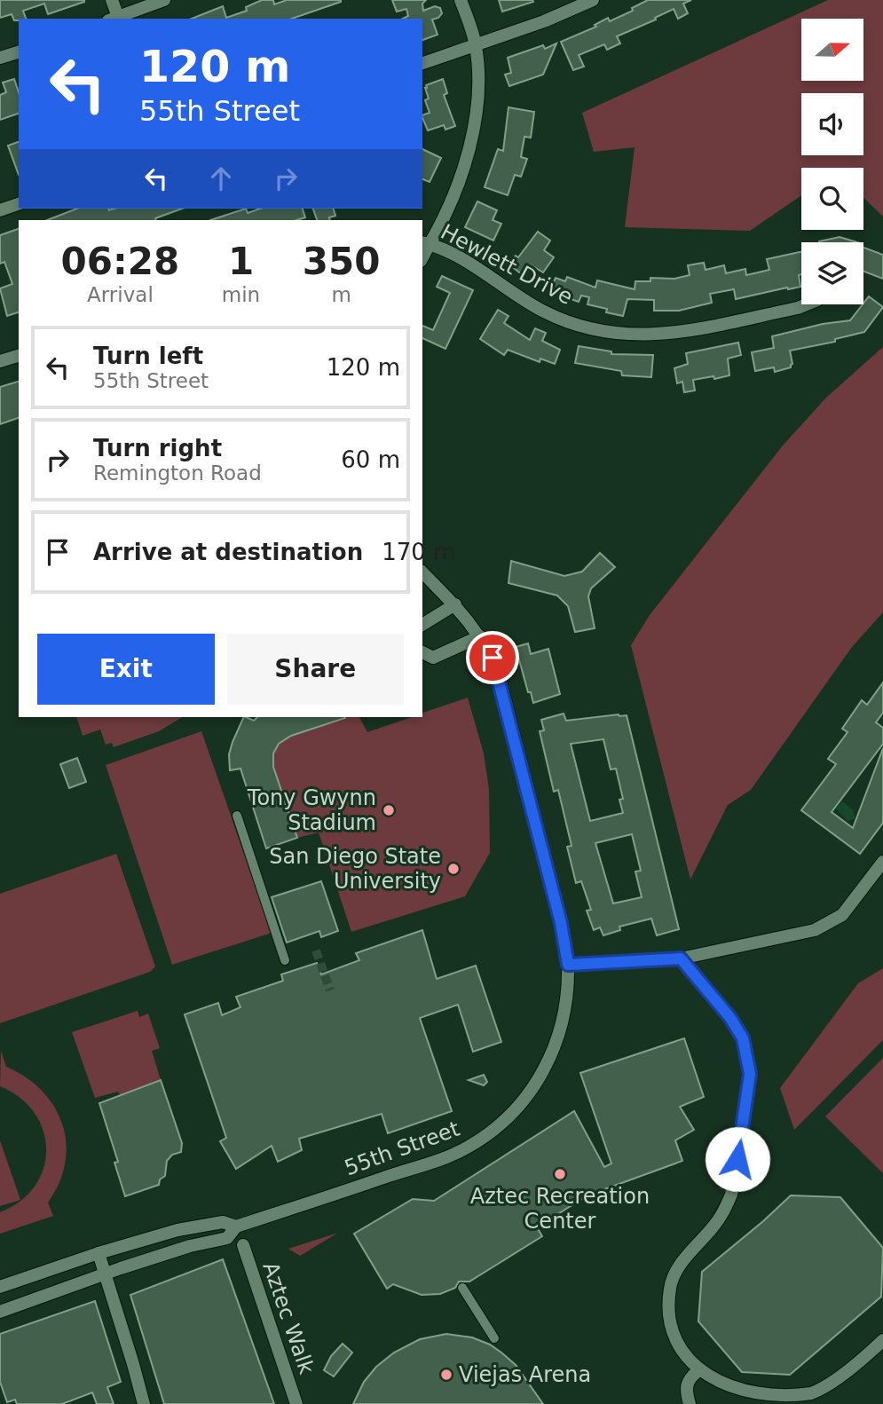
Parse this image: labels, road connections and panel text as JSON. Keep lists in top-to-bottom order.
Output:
{
  "streets": {
    "street": ["Hewlett Drive", "55th Street", "Aztec Walk"]
  },
  "places": [
    "Tony Gwynn Stadium",
    "San Diego State University",
    "Aztec Recreation Center",
    "Viejas Arena"
  ],
  "north": "right",
  "page": {
    "turn": ["120 m", "55th Street"],
    "eta": [
      "06:28",
      "Arrival",
      "1",
      "min",
      "350",
      "m"
    ],
    "list": [
      {
        "name": "Turn left",
        "note": "55th Street",
        "value": "120 m"
      },
      {
        "name": "Turn right",
        "note": "Remington Road",
        "value": "60 m"
      },
      {
        "name": "Arrive at destination",
        "value": "170 m"
      }
    ],
    "buttons": ["Exit", "Share"]
  }
}
